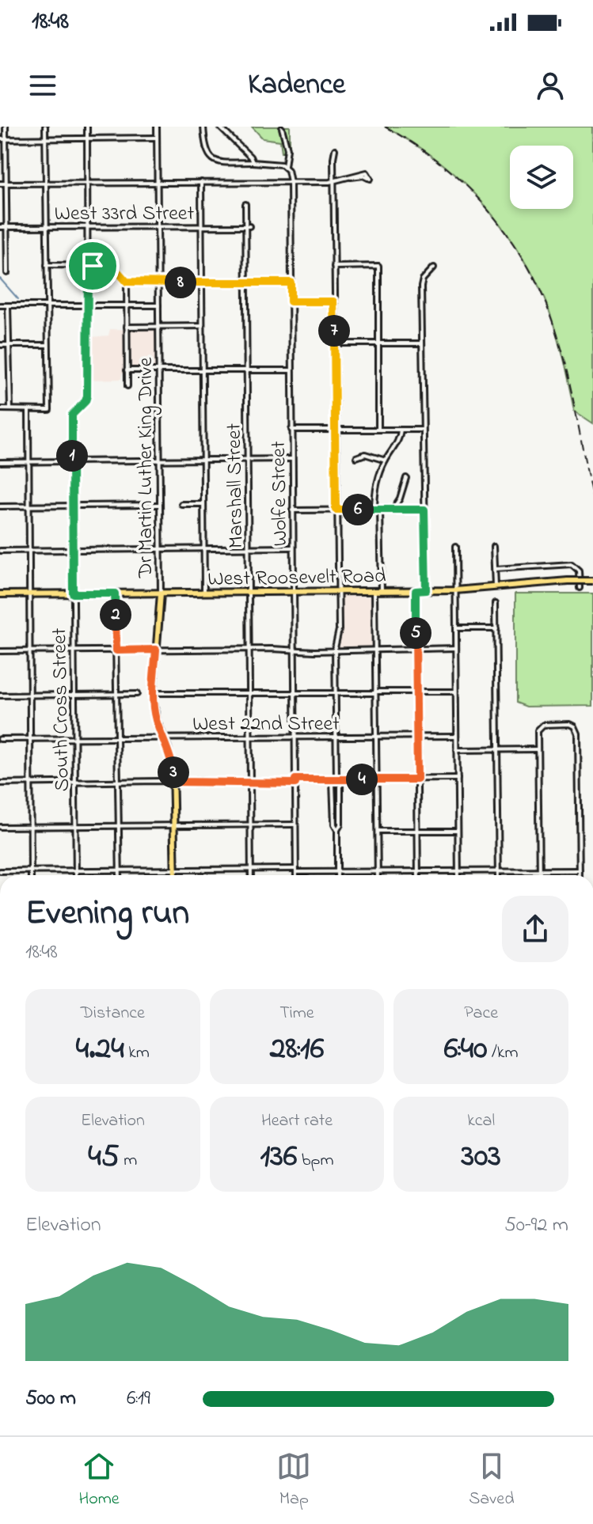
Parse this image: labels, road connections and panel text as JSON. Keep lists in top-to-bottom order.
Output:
{
  "streets": {
    "main road": ["Dr Martin Luther King Drive", "West Roosevelt Road"],
    "street": [
      "West 33rd Street",
      "Marshall Street",
      "Wolfe Street",
      "South Cross Street",
      "West 22nd Street"
    ]
  },
  "crossings": [
    ["West 33rd Street", "Dr Martin Luther King Drive"],
    ["West 33rd Street", "Marshall Street"],
    ["West 33rd Street", "South Cross Street"],
    ["Dr Martin Luther King Drive", "West Roosevelt Road"],
    ["Dr Martin Luther King Drive", "West 22nd Street"],
    ["Marshall Street", "West Roosevelt Road"],
    ["Marshall Street", "West 22nd Street"],
    ["Wolfe Street", "West Roosevelt Road"],
    ["Wolfe Street", "West 22nd Street"],
    ["West Roosevelt Road", "South Cross Street"],
    ["South Cross Street", "West 22nd Street"]
  ],
  "page": {
    "status": "18:48",
    "header": "Kadence",
    "pins": [
      "8",
      "7",
      "1",
      "6",
      "2",
      "5",
      "3",
      "4"
    ],
    "heading": ["Evening run", "18:48"],
    "stats": [
      ["Distance", "4.24 km"],
      ["Time", "28:16"],
      ["Pace", "6:40 /km"],
      ["Elevation", "45 m"],
      ["Heart rate", "136 bpm"],
      ["kcal", "303"]
    ],
    "chart": ["Elevation", "50–92 m"],
    "list": [
      {
        "name": "500 m",
        "note": "6:19"
      }
    ],
    "tabs": ["Home", "Map", "Saved"]
  }
}
